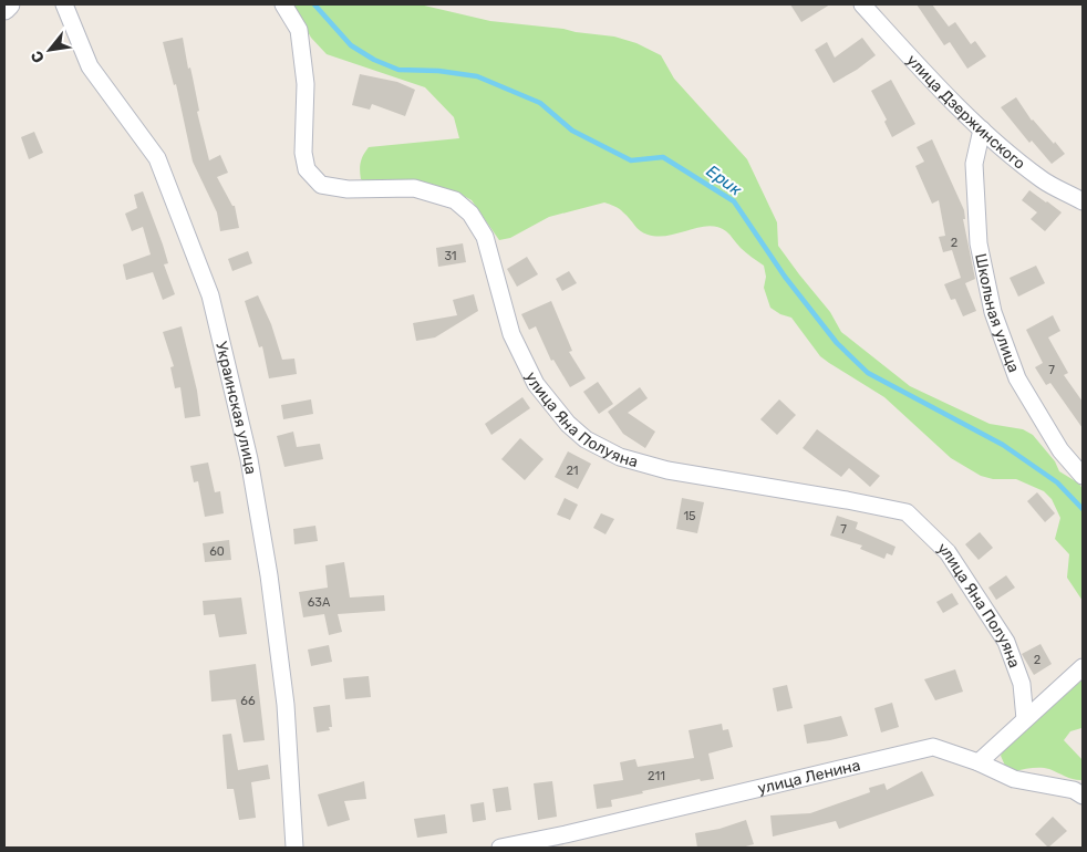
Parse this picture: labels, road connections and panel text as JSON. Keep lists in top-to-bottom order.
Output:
{
  "streets": {
    "street": [
      "улица Дзержинского",
      "Школьная улица",
      "Украинская улица",
      "улица Яна Полуяна",
      "улица Ленина"
    ]
  },
  "crossings": [
    ["улица Дзержинского", "Школьная улица"]
  ],
  "water": ["Ерик"],
  "house_numbers": [
    "2",
    "31",
    "7",
    "21",
    "15",
    "7",
    "60",
    "63А",
    "2",
    "66",
    "211"
  ],
  "north": "bottom left"
}
